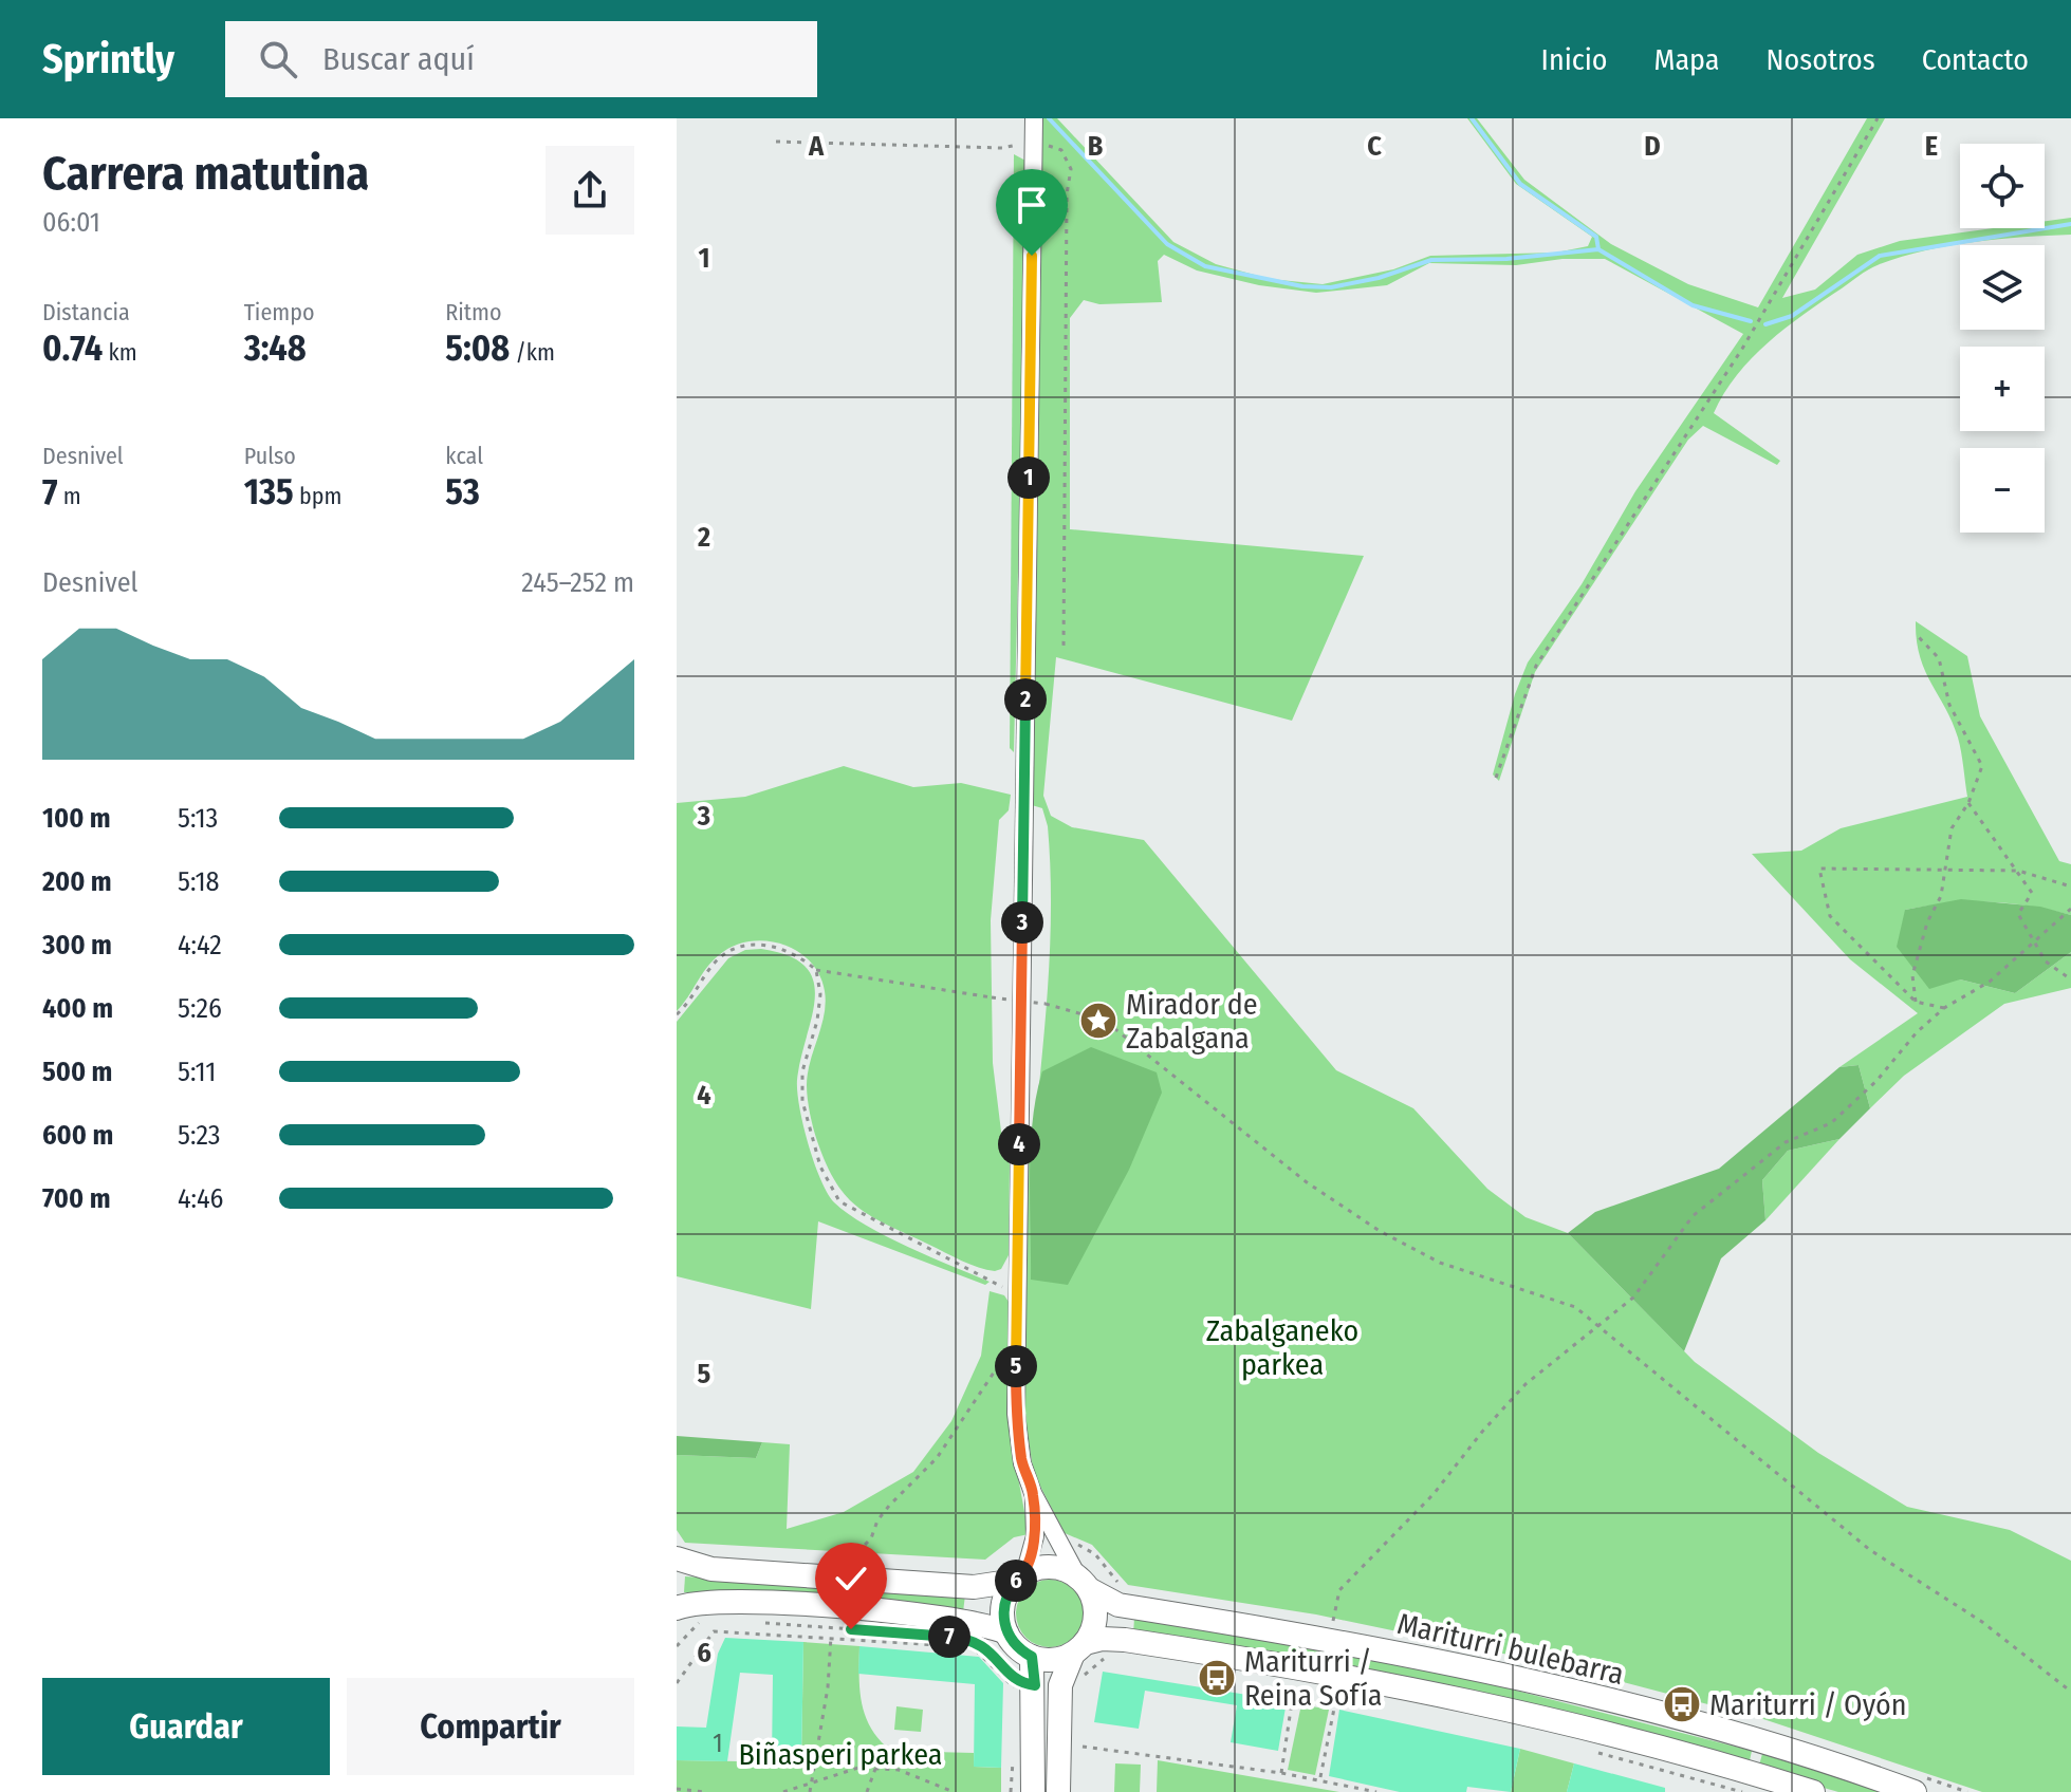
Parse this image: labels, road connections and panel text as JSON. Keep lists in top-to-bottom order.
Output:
{
  "streets": {
    "main road": ["Mariturri bulebarra"]
  },
  "parks": ["Zabalganeko parkea", "Biñasperi parkea"],
  "places": {
    "place": ["Mirador de Zabalgana"],
    "bus stop": ["Mariturri / Reina Sofía", "Mariturri / Oyón"]
  },
  "house_numbers": ["1"],
  "page": {
    "header": "Sprintly",
    "search": "Buscar aquí",
    "nav": [
      "Inicio",
      "Mapa",
      "Nosotros",
      "Contacto"
    ],
    "heading": ["Carrera matutina", "06:01"],
    "map_buttons": ["+", "−"],
    "stats": [
      ["Distancia", "0.74 km"],
      ["Tiempo", "3:48"],
      ["Ritmo", "5:08 /km"],
      ["Desnivel", "7 m"],
      ["Pulso", "135 bpm"],
      ["kcal", "53"]
    ],
    "pins": [
      "1",
      "2",
      "3",
      "4",
      "5",
      "6",
      "7"
    ],
    "chart": ["Desnivel", "245–252 m"],
    "list": [
      {
        "name": "100 m",
        "note": "5:13"
      },
      {
        "name": "200 m",
        "note": "5:18"
      },
      {
        "name": "300 m",
        "note": "4:42"
      },
      {
        "name": "400 m",
        "note": "5:26"
      },
      {
        "name": "500 m",
        "note": "5:11"
      },
      {
        "name": "600 m",
        "note": "5:23"
      },
      {
        "name": "700 m",
        "note": "4:46"
      }
    ],
    "buttons": ["Guardar", "Compartir"]
  },
  "grid": {
    "columns": [
      "A",
      "B",
      "C",
      "D",
      "E"
    ],
    "rows": [
      "1",
      "2",
      "3",
      "4",
      "5",
      "6"
    ]
  }
}
